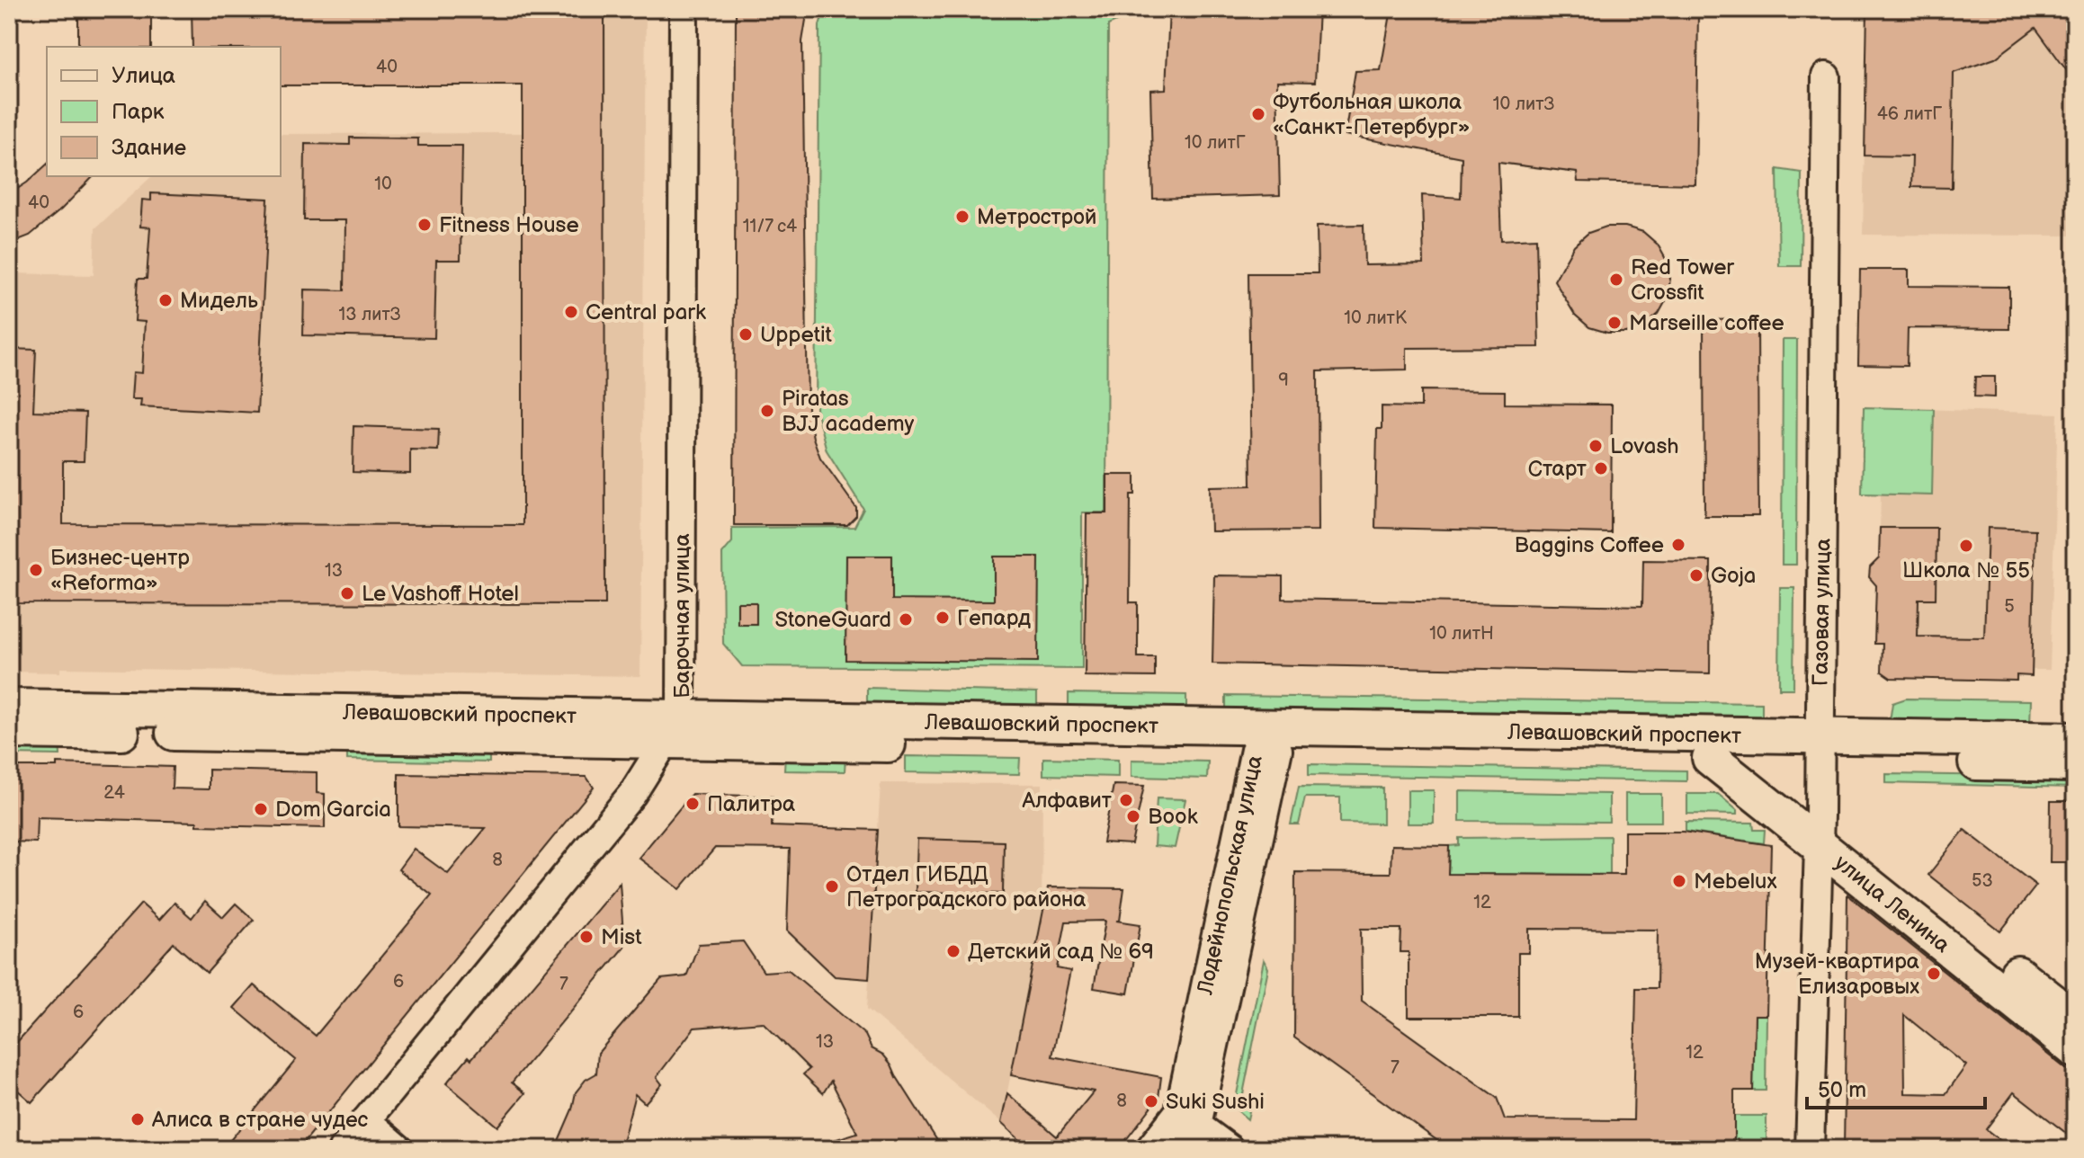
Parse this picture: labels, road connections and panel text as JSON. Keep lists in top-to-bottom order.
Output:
{
  "streets": {
    "street": [
      "Газовая улица",
      "Барочная улица",
      "Левашовский проспект",
      "Лодейнопольская улица",
      "улица Ленина"
    ]
  },
  "crossings": [
    ["Газовая улица", "Левашовский проспект"],
    ["Газовая улица", "улица Ленина"],
    ["Барочная улица", "Левашовский проспект"],
    ["Левашовский проспект", "Лодейнопольская улица"],
    ["Левашовский проспект", "улица Ленина"]
  ],
  "places": [
    "Футбольная школа «Санкт-Петербург»",
    "Метрострой",
    "Fitness House",
    "Red Tower Crossfit",
    "Мидель",
    "Central park",
    "Marseille coffee",
    "Uppetit",
    "Piratas BJJ academy",
    "Lovash",
    "Старт",
    "Baggins Coffee",
    "Школа № 55",
    "Бизнес-центр «Reforma»",
    "Goja",
    "Le Vashoff Hotel",
    "Гепард",
    "StoneGuard",
    "Алфавит",
    "Палитра",
    "Dom Garcia",
    "Book",
    "Mebelux",
    "Отдел ГИБДД Петроградского района",
    "Mist",
    "Детский сад № 69",
    "Музей-квартира Елизаровых",
    "Suki Sushi",
    "Алиса в стране чудес"
  ],
  "house_numbers": [
    "40",
    "10 литЗ",
    "46 литГ",
    "10 литГ",
    "10",
    "40",
    "11/7 с4",
    "13 литЗ",
    "10 литК",
    "9",
    "13",
    "5",
    "10 литН",
    "24",
    "8",
    "53",
    "12",
    "6",
    "7",
    "6",
    "13",
    "12",
    "7",
    "8"
  ],
  "legend": ["Улица", "Парк", "Здание"],
  "scale_bar": "50 m"
}
